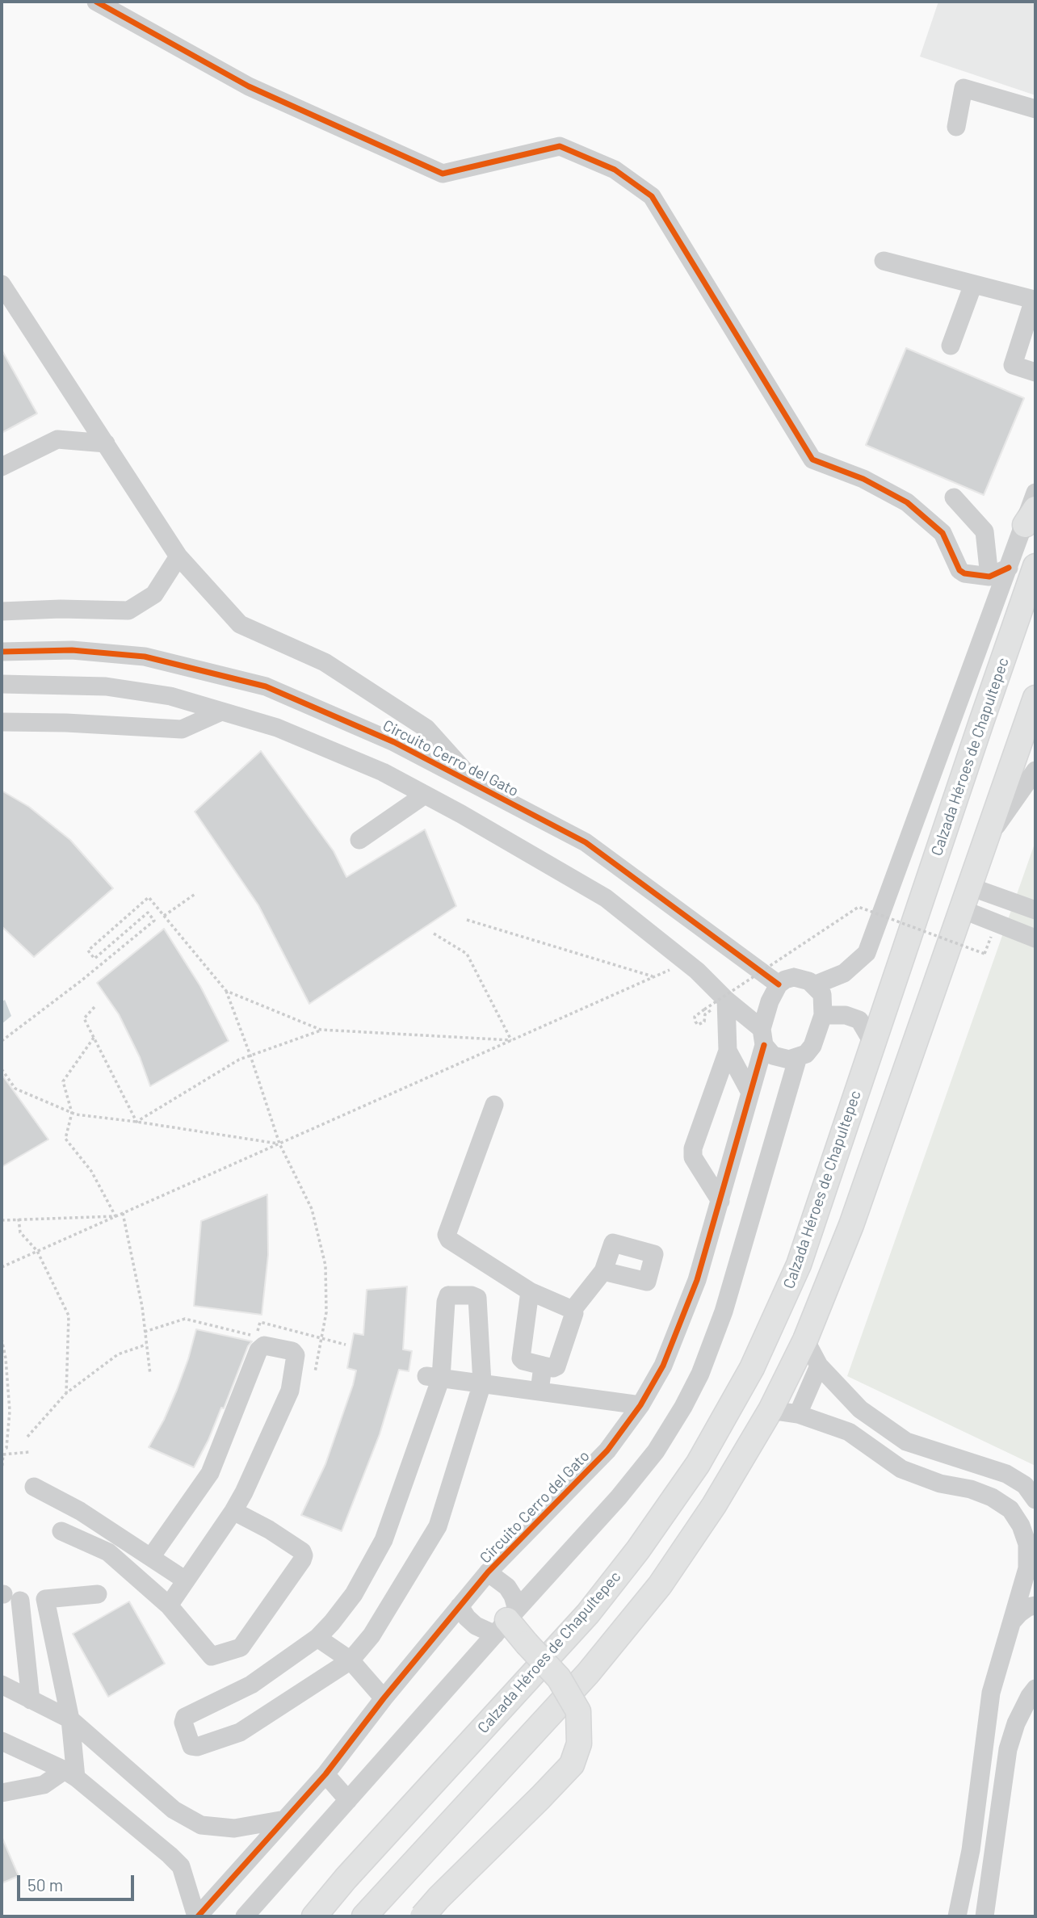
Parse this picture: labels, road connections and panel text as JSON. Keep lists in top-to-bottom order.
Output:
{
  "streets": {
    "main road": ["Calzada Héroes de Chapultepec"],
    "street": ["Circuito Cerro del Gato"]
  },
  "scale_bar": "50 m"
}
